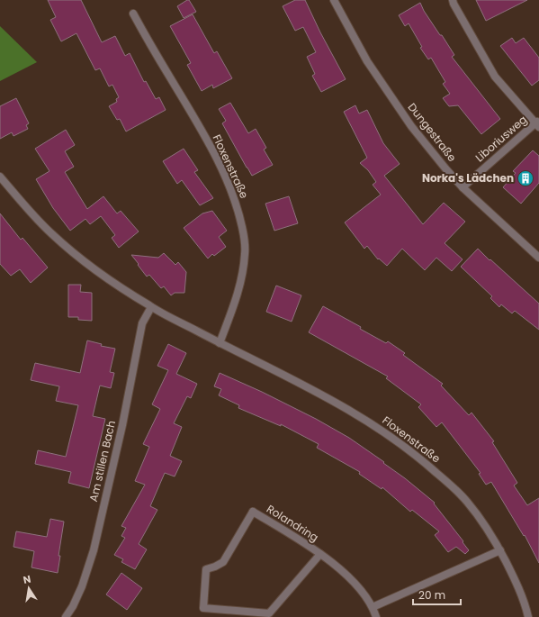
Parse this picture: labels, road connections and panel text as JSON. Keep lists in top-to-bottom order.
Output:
{
  "streets": {
    "street": [
      "Dungestraße",
      "Liboriusweg",
      "Floxenstraße",
      "Am stillen Bach",
      "Rolandring"
    ]
  },
  "crossings": [
    ["Dungestraße", "Liboriusweg"],
    ["Floxenstraße", "Am stillen Bach"]
  ],
  "places": {
    "building": ["Norka's Lädchen"]
  },
  "scale_bar": "20 m",
  "north": "top"
}
